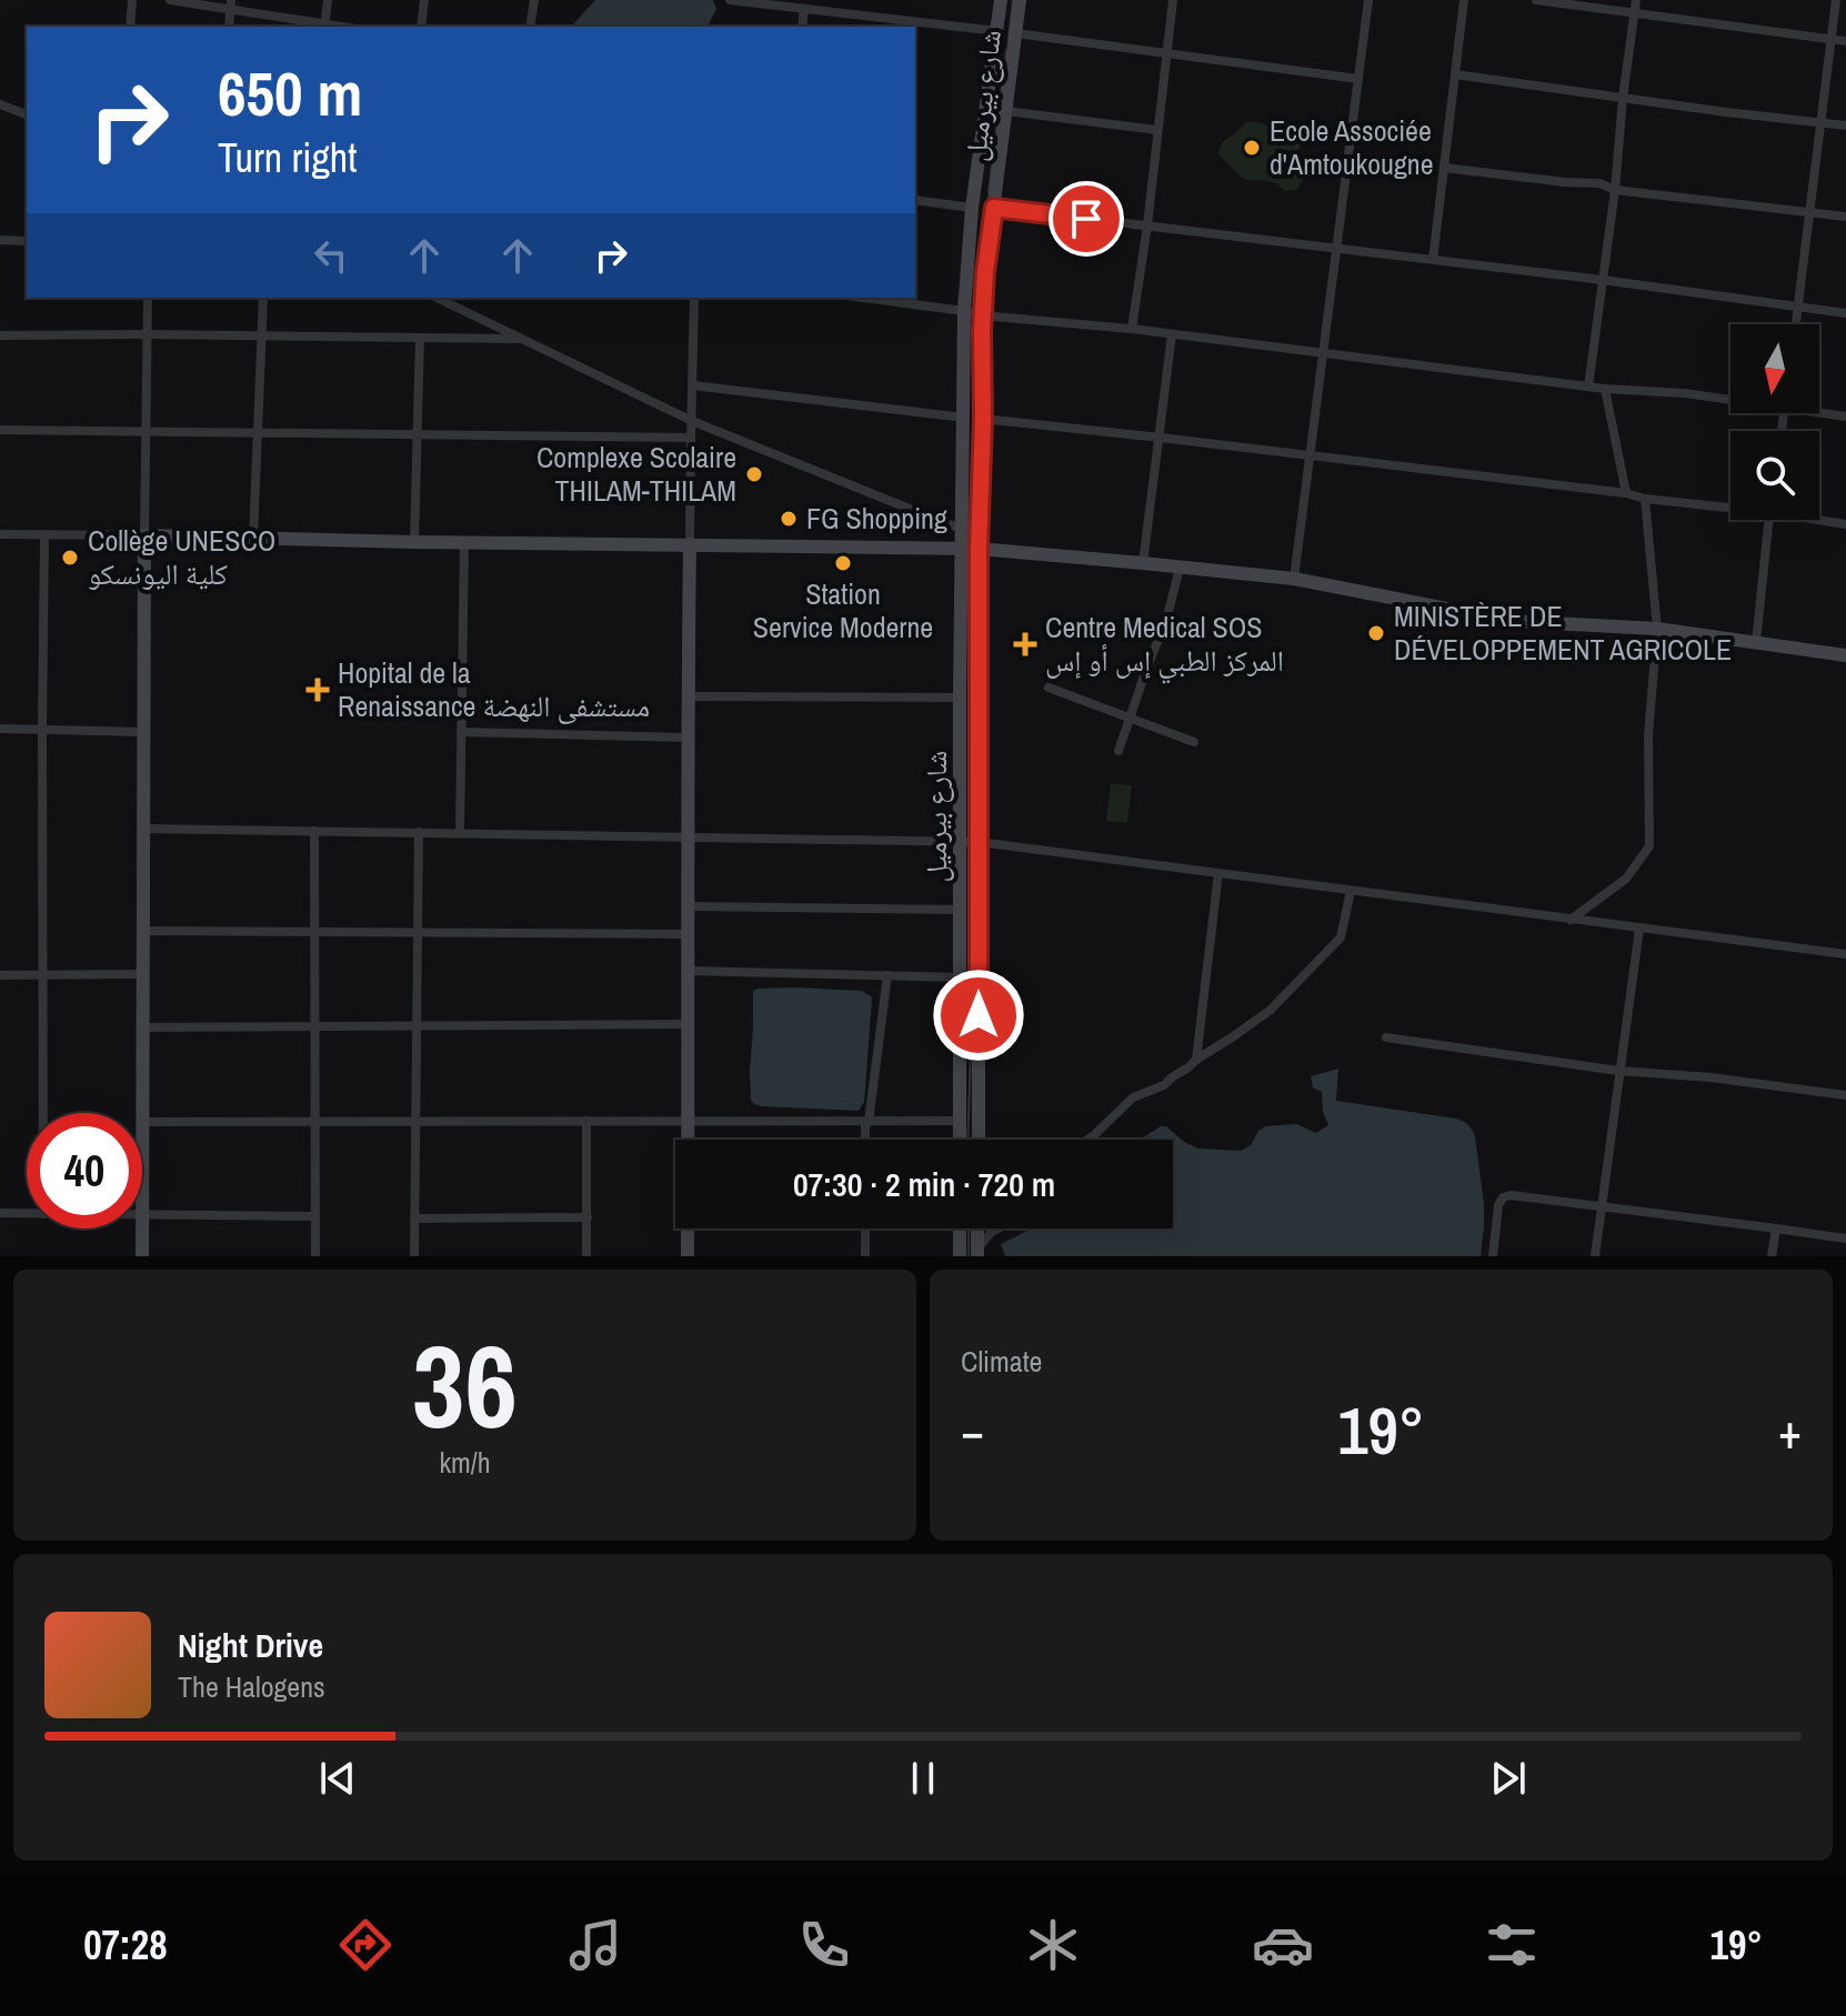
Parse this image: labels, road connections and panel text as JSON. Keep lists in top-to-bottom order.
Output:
{
  "streets": {
    "street": ["شارع بيرميل"]
  },
  "places": {
    "other": [
      "Ecole Associée d'Amtoukougne",
      "Complexe Scolaire THILAM-THILAM",
      "FG Shopping",
      "Collège UNESCO كلية اليونسكو",
      "Station Service Moderne",
      "MINISTÈRE DE DÉVELOPPEMENT AGRICOLE"
    ],
    "health": ["Centre Medical SOS المركز الطبي إس أو إس", "Hopital de la Renaissance مستشفى النهضة"]
  },
  "north": "bottom",
  "page": {
    "turn": ["650 m", "Turn right"],
    "limit": "40",
    "trip": "07:30 · 2 min · 720 m",
    "tile": [
      ["36", "km/h"],
      "Climate"
    ],
    "heat": ["−", "19°", "+"],
    "song": ["Night Drive", "The Halogens"],
    "tabs": ["07:28", "19°"]
  }
}
